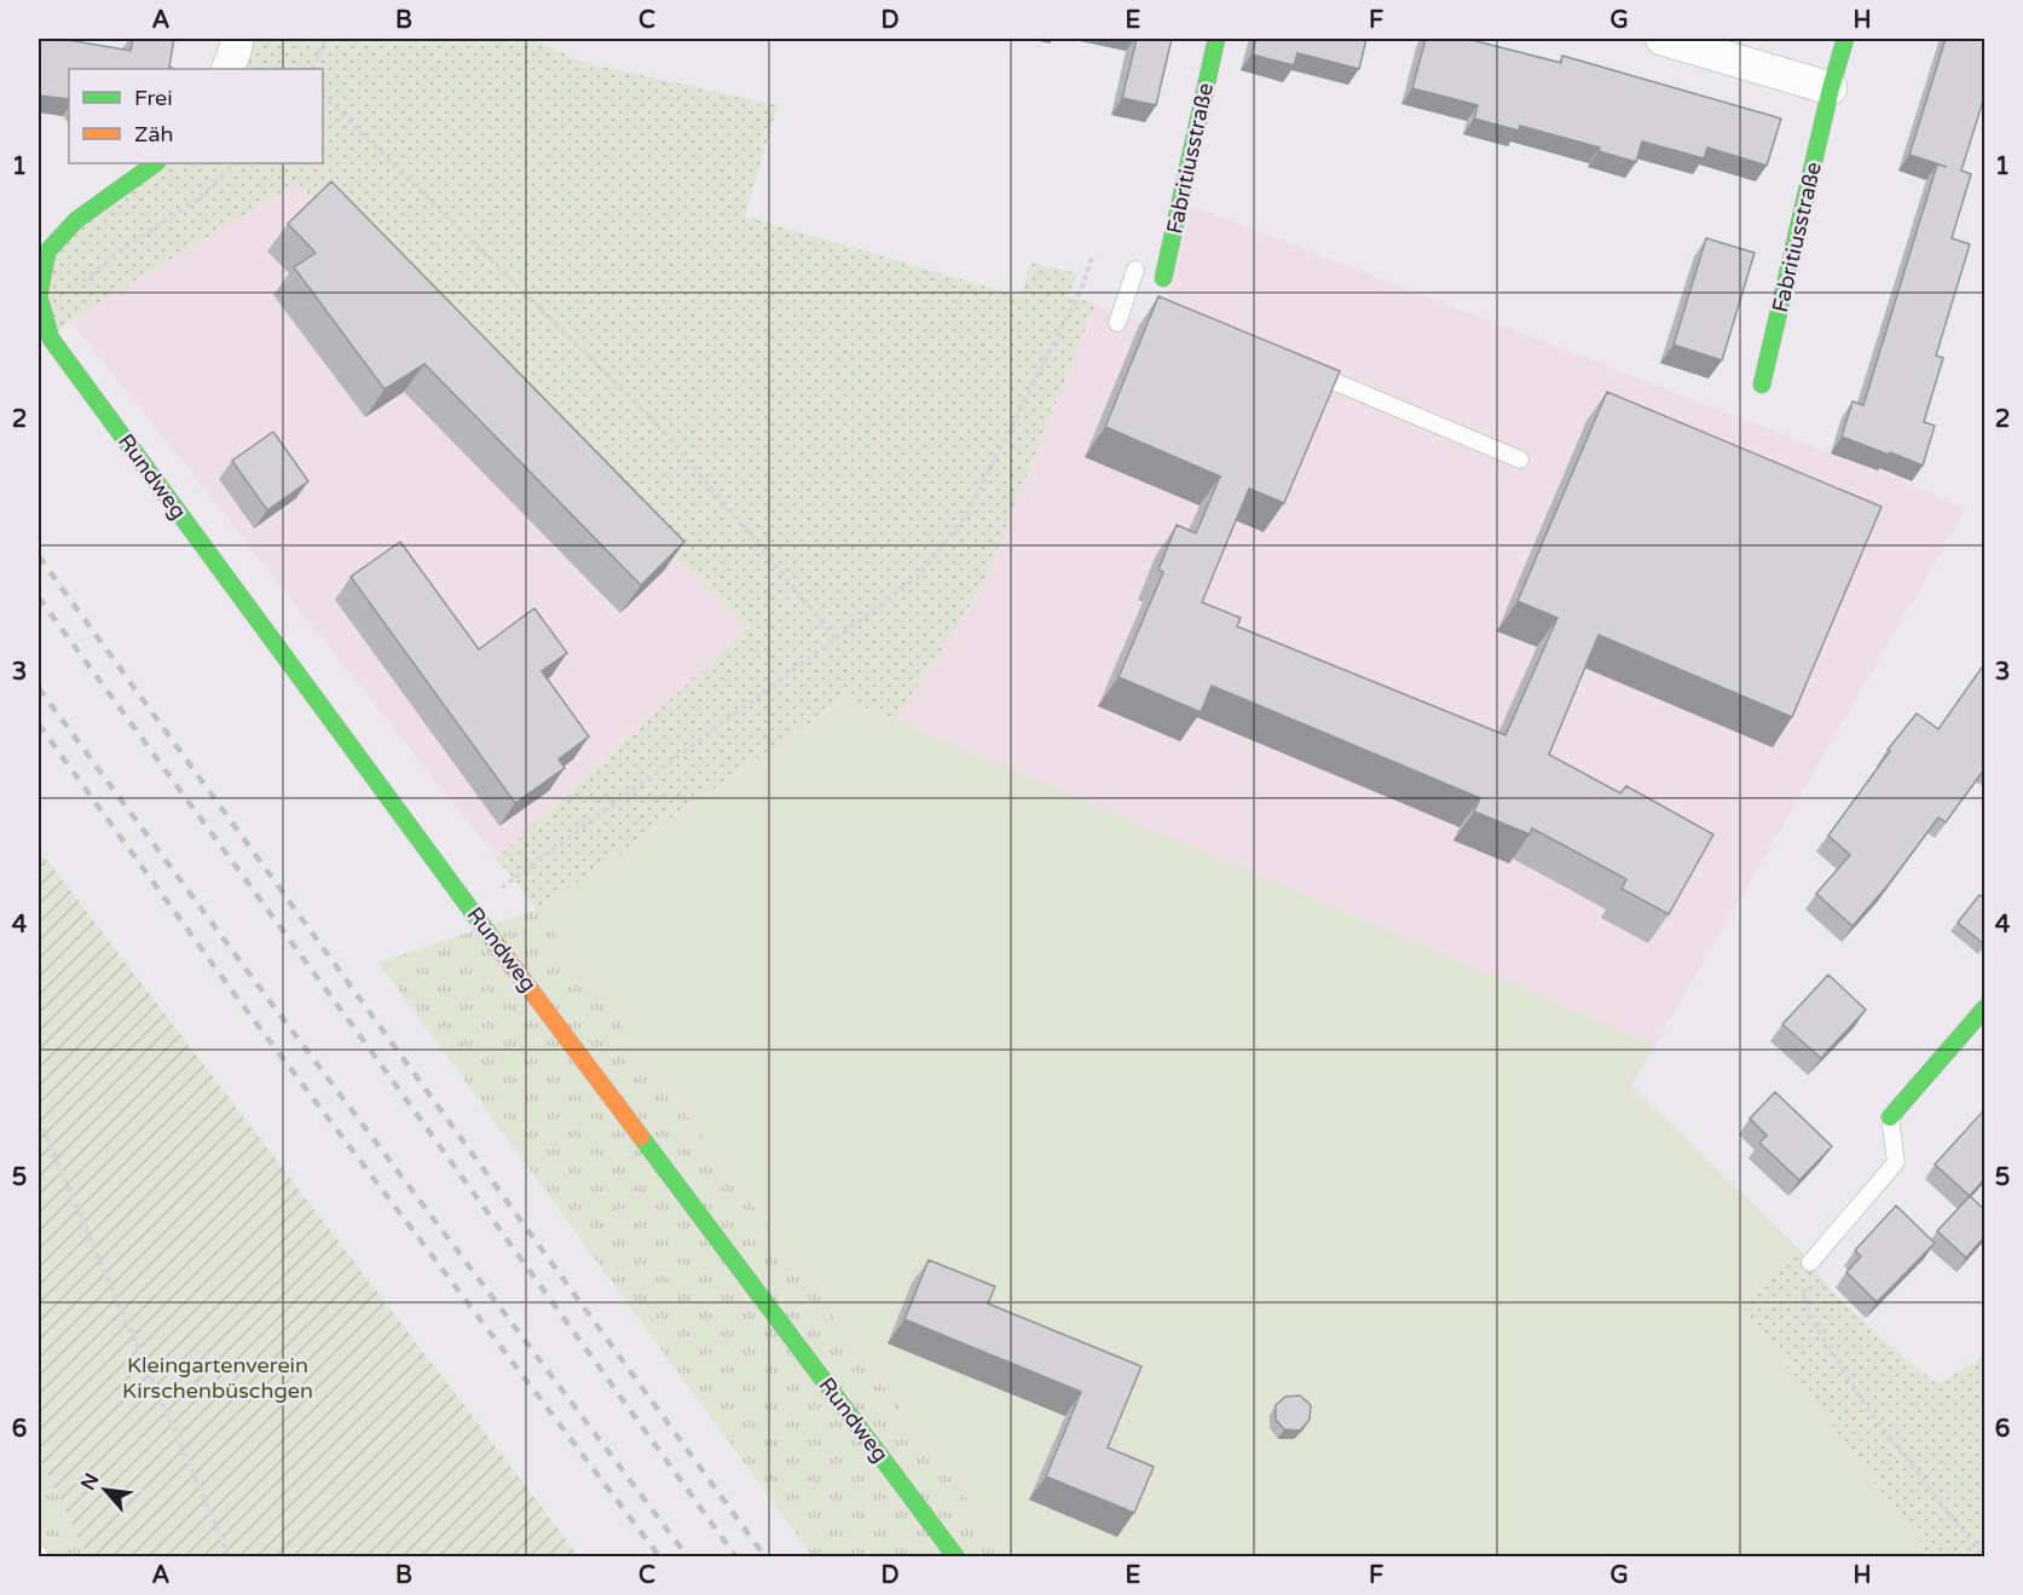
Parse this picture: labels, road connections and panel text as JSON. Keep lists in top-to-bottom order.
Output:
{
  "streets": {
    "street": ["Fabritiusstraße", "Rundweg"]
  },
  "parks": ["Kleingartenverein Kirschenbüschgen"],
  "legend": ["Frei", "Zäh"],
  "north": "top left",
  "grid": {
    "columns": [
      "A",
      "B",
      "C",
      "D",
      "E",
      "F",
      "G",
      "H"
    ],
    "rows": [
      "1",
      "2",
      "3",
      "4",
      "5",
      "6"
    ]
  }
}
